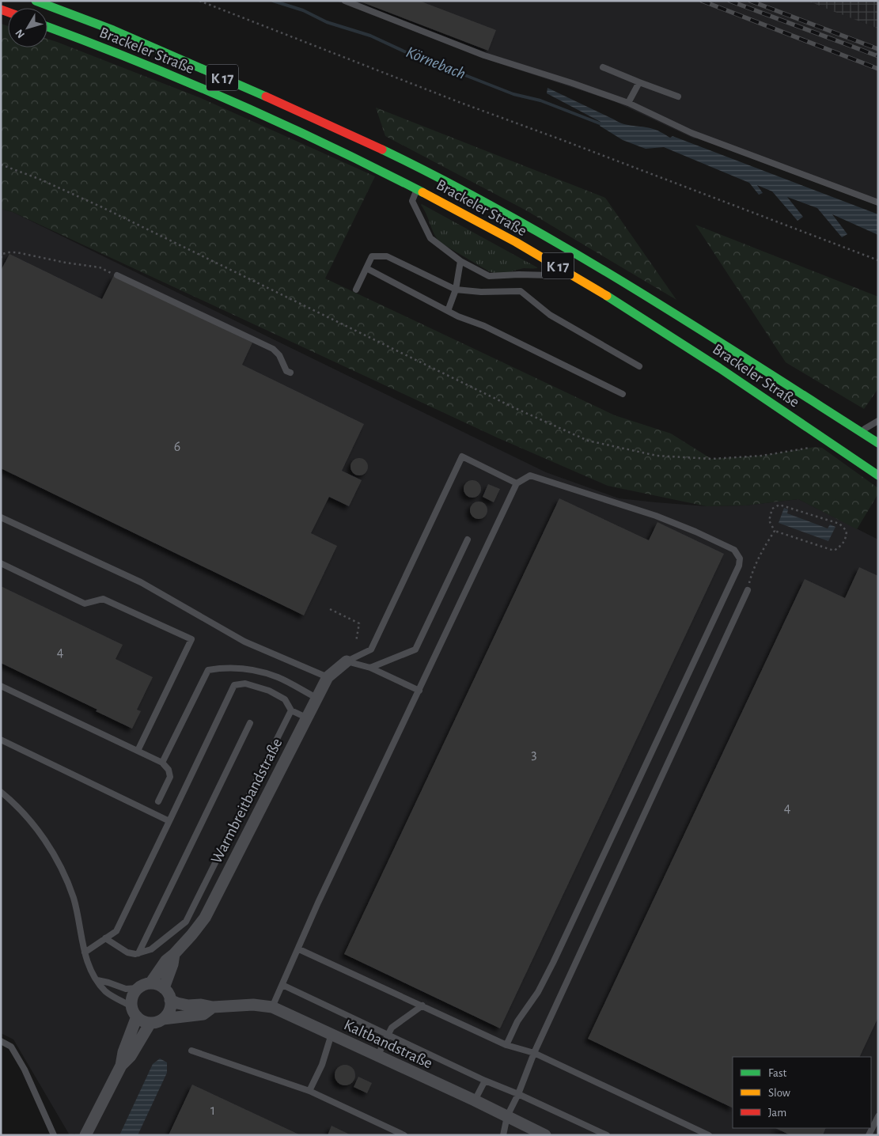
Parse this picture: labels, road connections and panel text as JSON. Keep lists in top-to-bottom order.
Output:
{
  "streets": {
    "highway": ["Brackeler Straße", "K 17"],
    "street": ["Warmbreitbandstraße", "Kaltbandstraße"]
  },
  "crossings": [
    ["Warmbreitbandstraße", "Kaltbandstraße"]
  ],
  "water": ["Körnebach"],
  "house_numbers": [
    "6",
    "4",
    "3",
    "4",
    "1"
  ],
  "legend": ["Fast", "Slow", "Jam"],
  "north": "bottom left"
}
